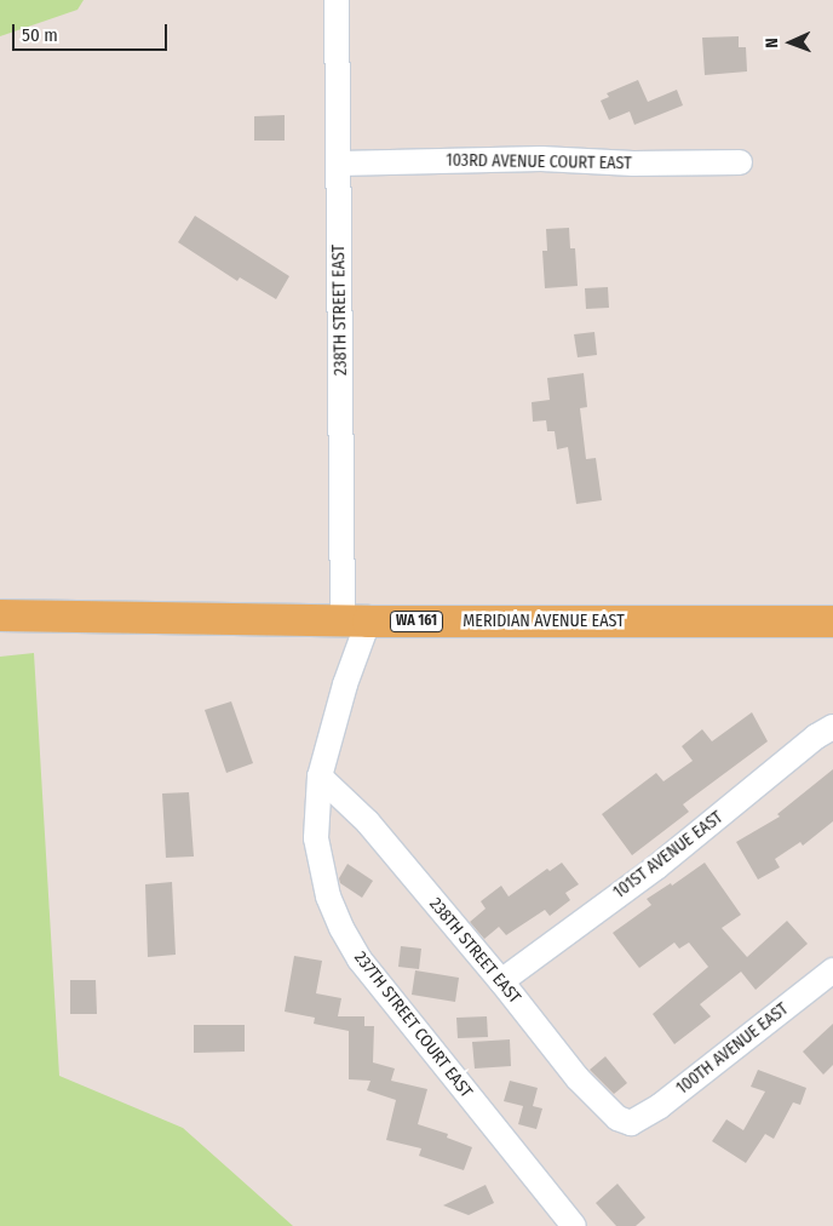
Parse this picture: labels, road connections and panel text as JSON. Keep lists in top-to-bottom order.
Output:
{
  "streets": {
    "main road": ["WA 161", "MERIDIAN AVENUE EAST"],
    "street": [
      "103RD AVENUE COURT EAST",
      "238TH STREET EAST",
      "101ST AVENUE EAST",
      "237TH STREET COURT EAST",
      "100TH AVENUE EAST"
    ]
  },
  "crossings": [
    ["103RD AVENUE COURT EAST", "238TH STREET EAST"],
    ["238TH STREET EAST", "MERIDIAN AVENUE EAST"],
    ["238TH STREET EAST", "101ST AVENUE EAST"],
    ["238TH STREET EAST", "237TH STREET COURT EAST"],
    ["238TH STREET EAST", "100TH AVENUE EAST"],
    ["MERIDIAN AVENUE EAST", "237TH STREET COURT EAST"]
  ],
  "scale_bar": "50 m",
  "north": "left"
}
